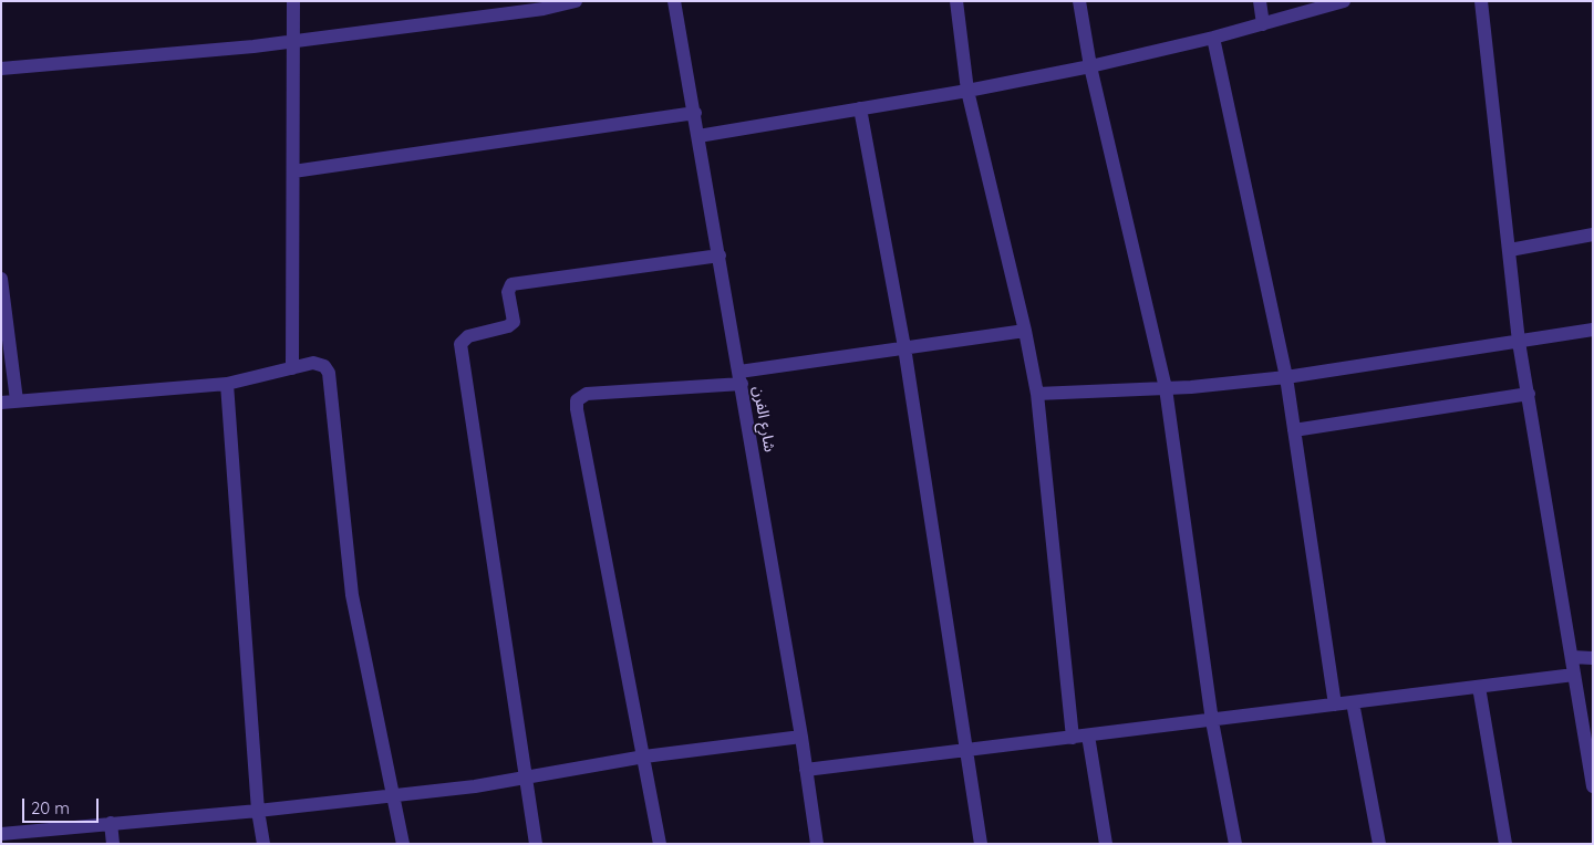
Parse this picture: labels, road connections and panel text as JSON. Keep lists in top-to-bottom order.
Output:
{
  "streets": {
    "street": ["شارع الفرن"]
  },
  "scale_bar": "20 m"
}
